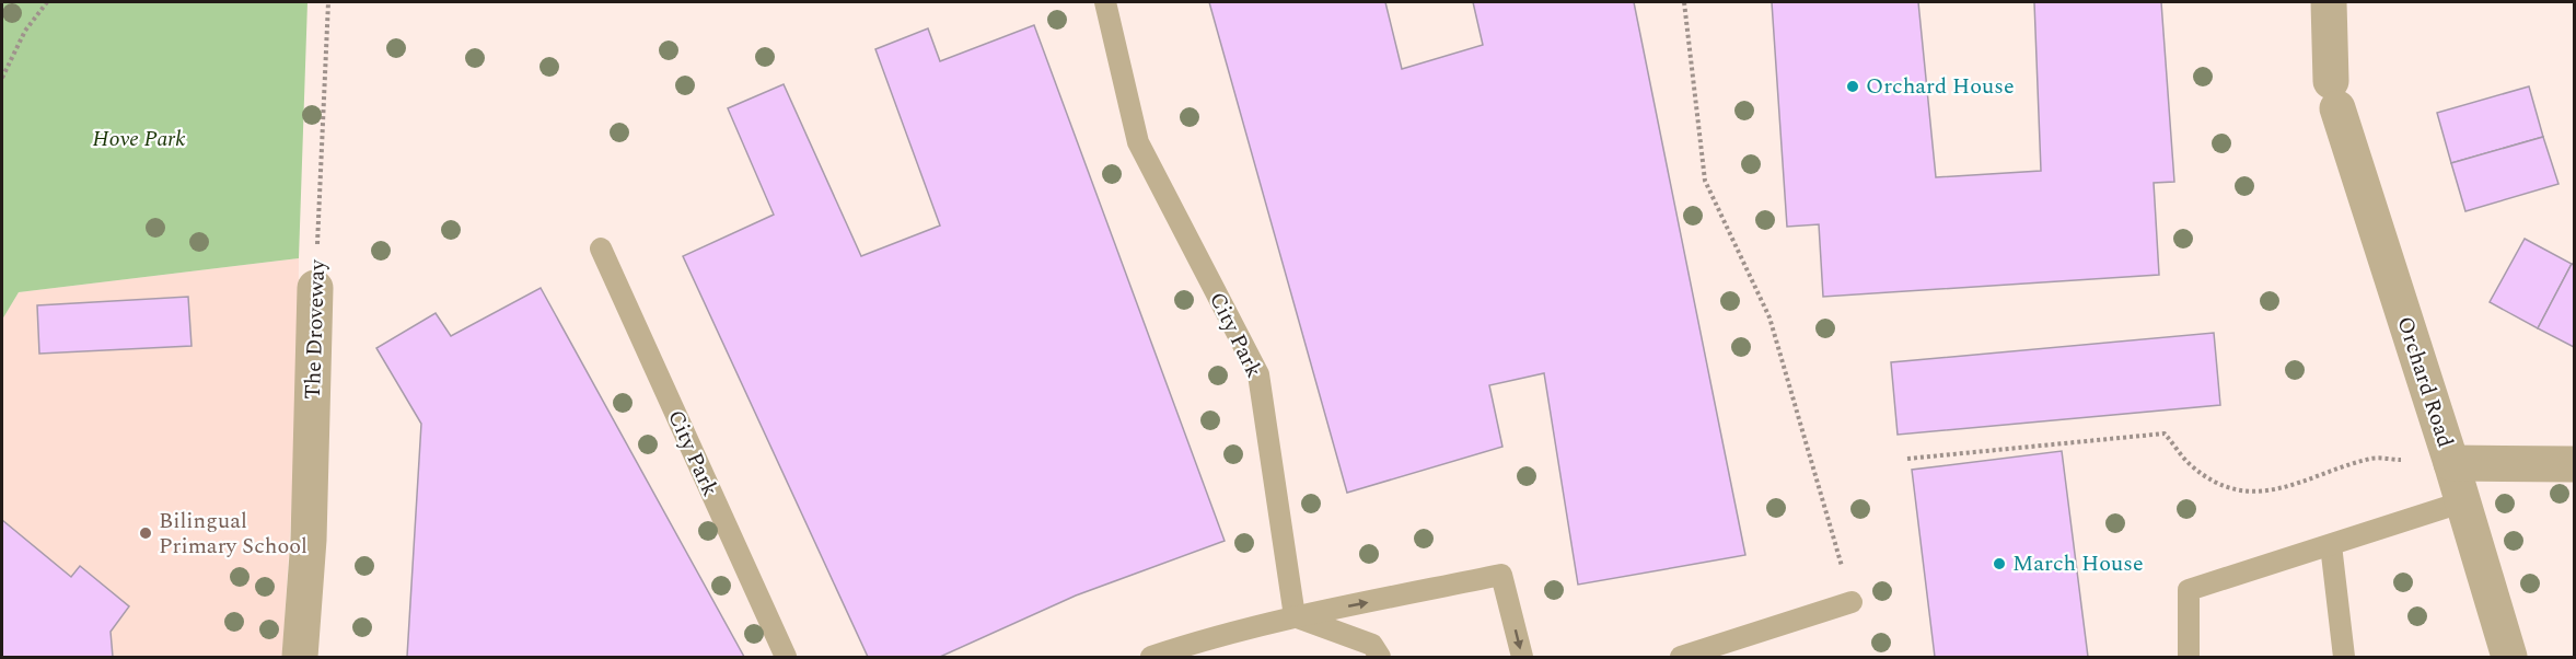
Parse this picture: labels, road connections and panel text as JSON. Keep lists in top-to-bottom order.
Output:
{
  "streets": {
    "street": ["The Droveway", "Orchard Road"],
    "lane": ["City Park"]
  },
  "parks": ["Hove Park"],
  "places": ["Orchard House", "Bilingual Primary School", "March House"]
}
